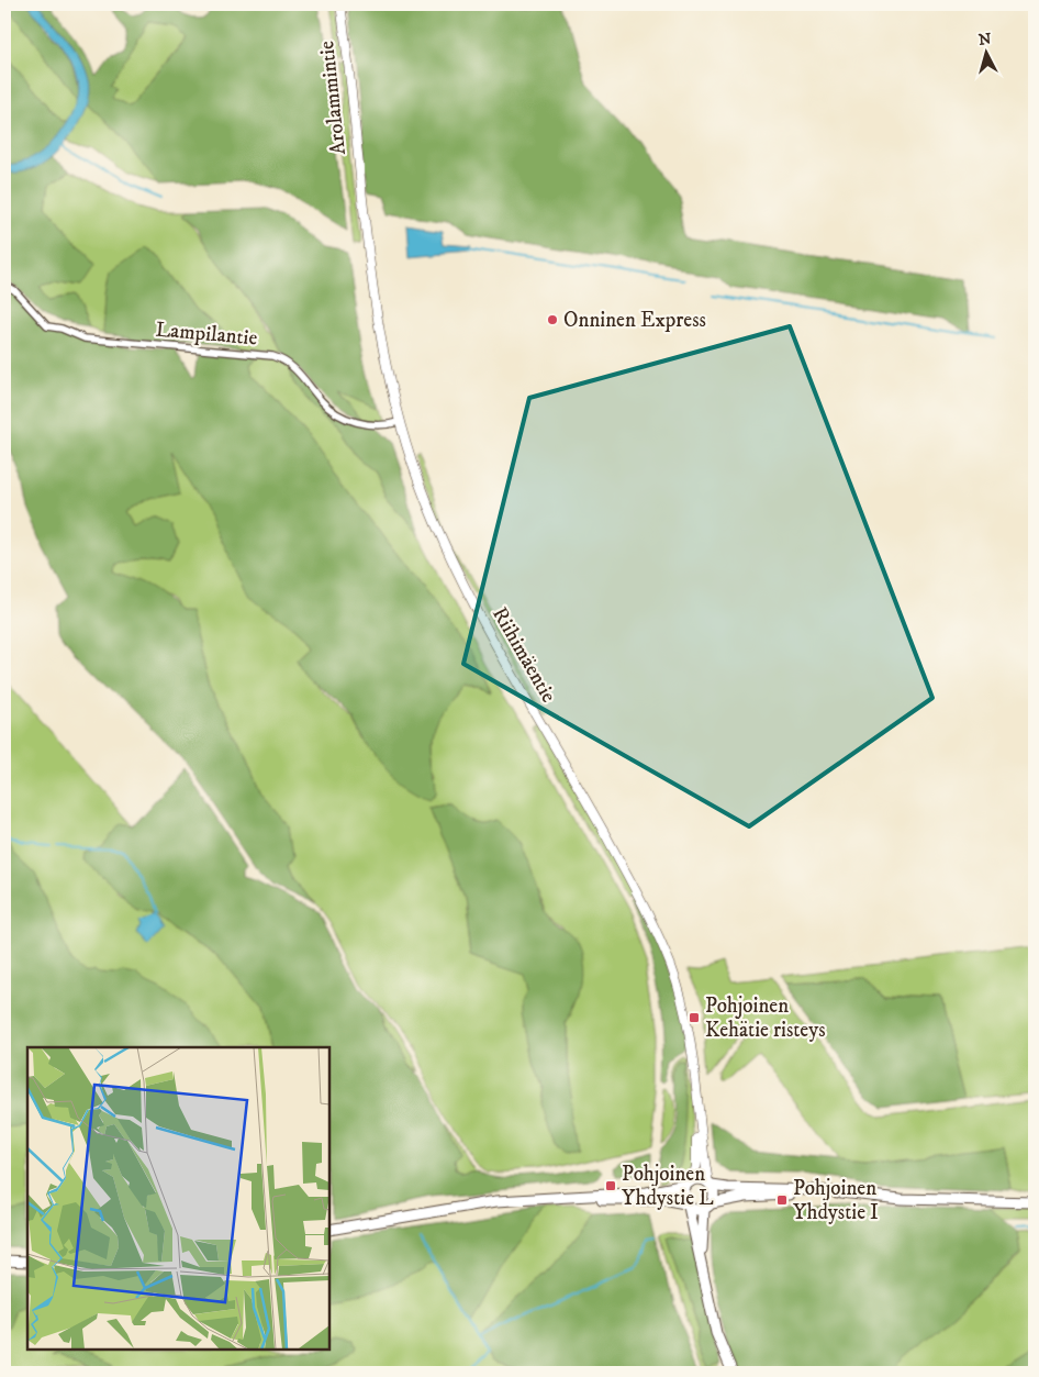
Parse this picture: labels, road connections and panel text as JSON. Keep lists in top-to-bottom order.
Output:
{
  "streets": {
    "street": ["Arolammintie", "Lampilantie", "Riihimäentie"]
  },
  "crossings": [
    ["Arolammintie", "Riihimäentie"],
    ["Lampilantie", "Riihimäentie"]
  ],
  "places": {
    "other": ["Onninen Express"],
    "transit": ["Pohjoinen Kehätie risteys", "Pohjoinen Yhdystie L", "Pohjoinen Yhdystie I"]
  },
  "north": "top"
}
